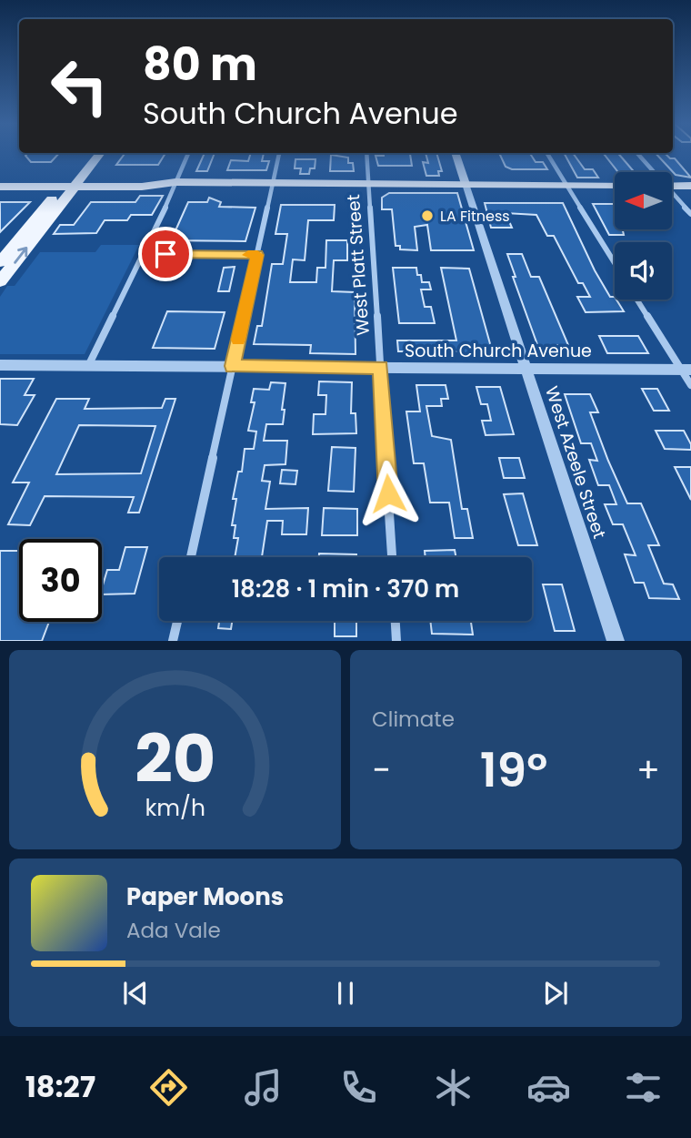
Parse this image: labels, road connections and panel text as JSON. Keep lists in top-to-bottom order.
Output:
{
  "streets": {
    "main road": ["West Azeele Street"],
    "street": ["West Platt Street", "South Church Avenue"]
  },
  "crossings": [
    ["West Platt Street", "South Church Avenue"],
    ["South Church Avenue", "West Azeele Street"]
  ],
  "places": ["LA Fitness"],
  "north": "left",
  "page": {
    "turn": ["80 m", "South Church Avenue"],
    "limit": "30",
    "trip": "18:28 · 1 min · 370 m",
    "tile": "Climate",
    "heat": ["−", "19°", "+"],
    "song": ["Paper Moons", "Ada Vale"],
    "tabs": "18:27",
    "gauge": ["20", "km/h"]
  }
}
